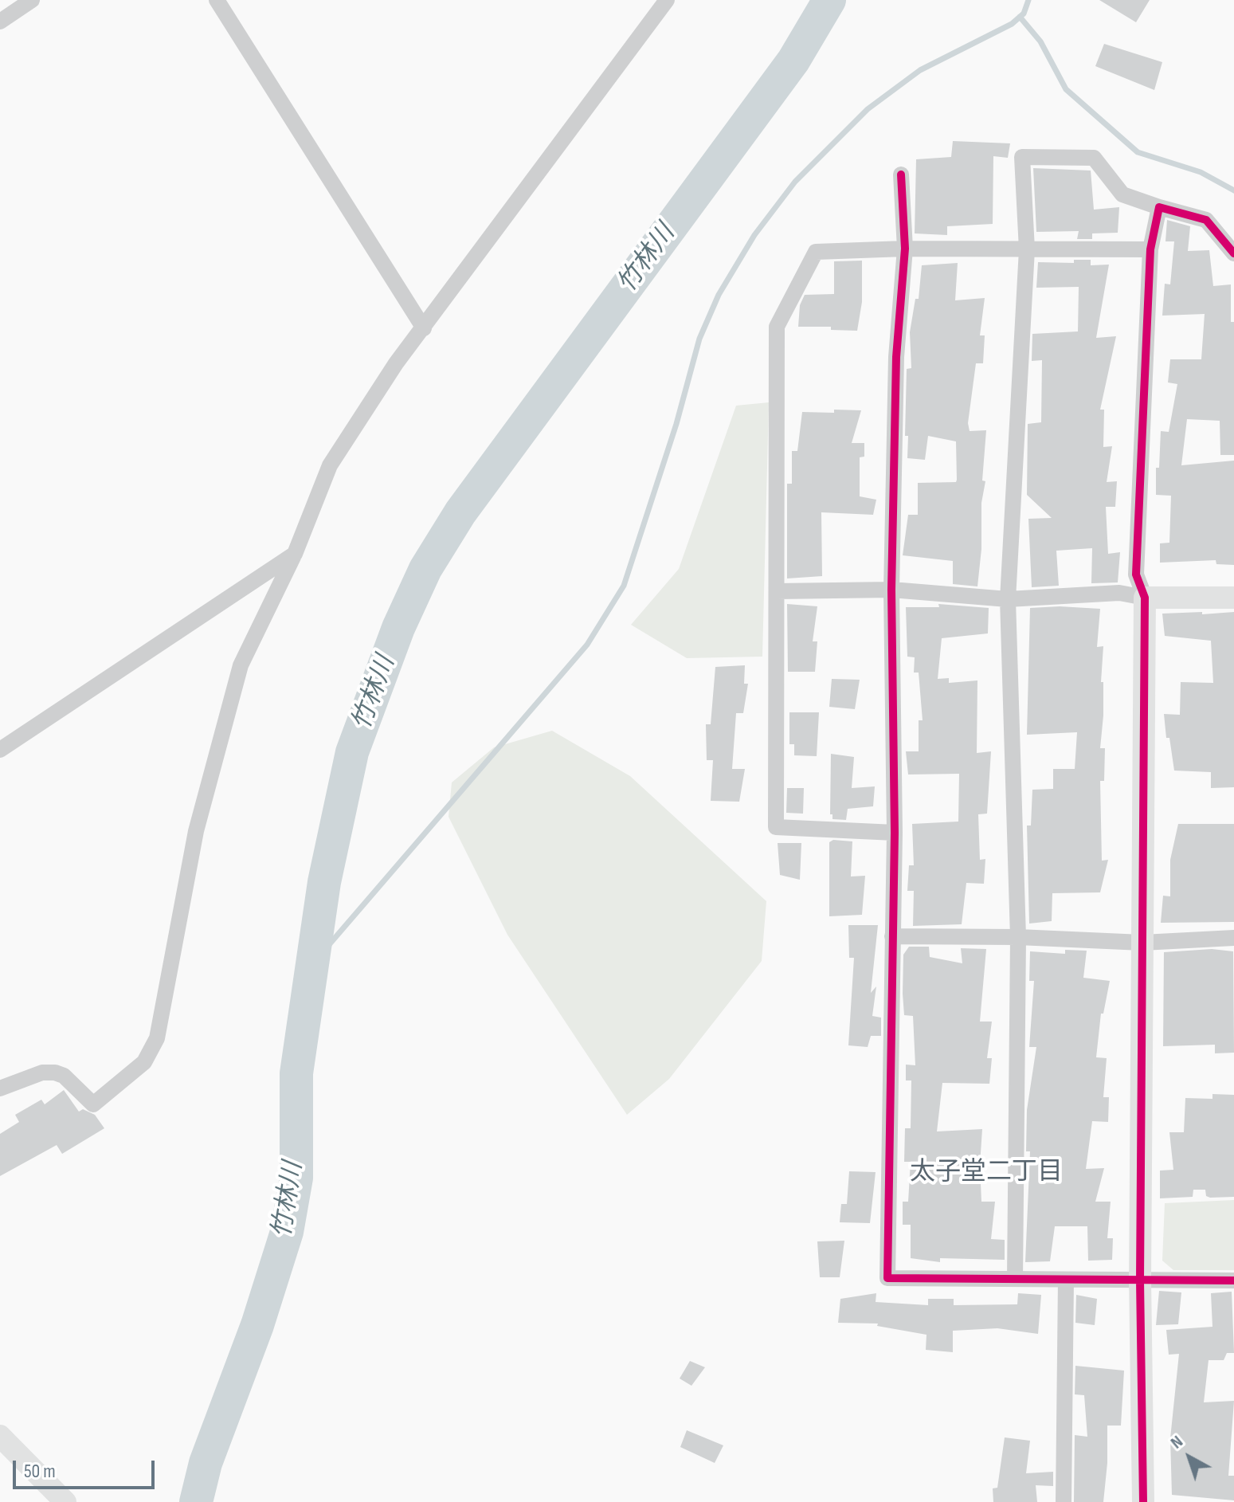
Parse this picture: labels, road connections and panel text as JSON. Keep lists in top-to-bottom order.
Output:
{
  "districts": ["太子堂二丁目"],
  "water": ["竹林川"],
  "scale_bar": "50 m",
  "north": "top left"
}
